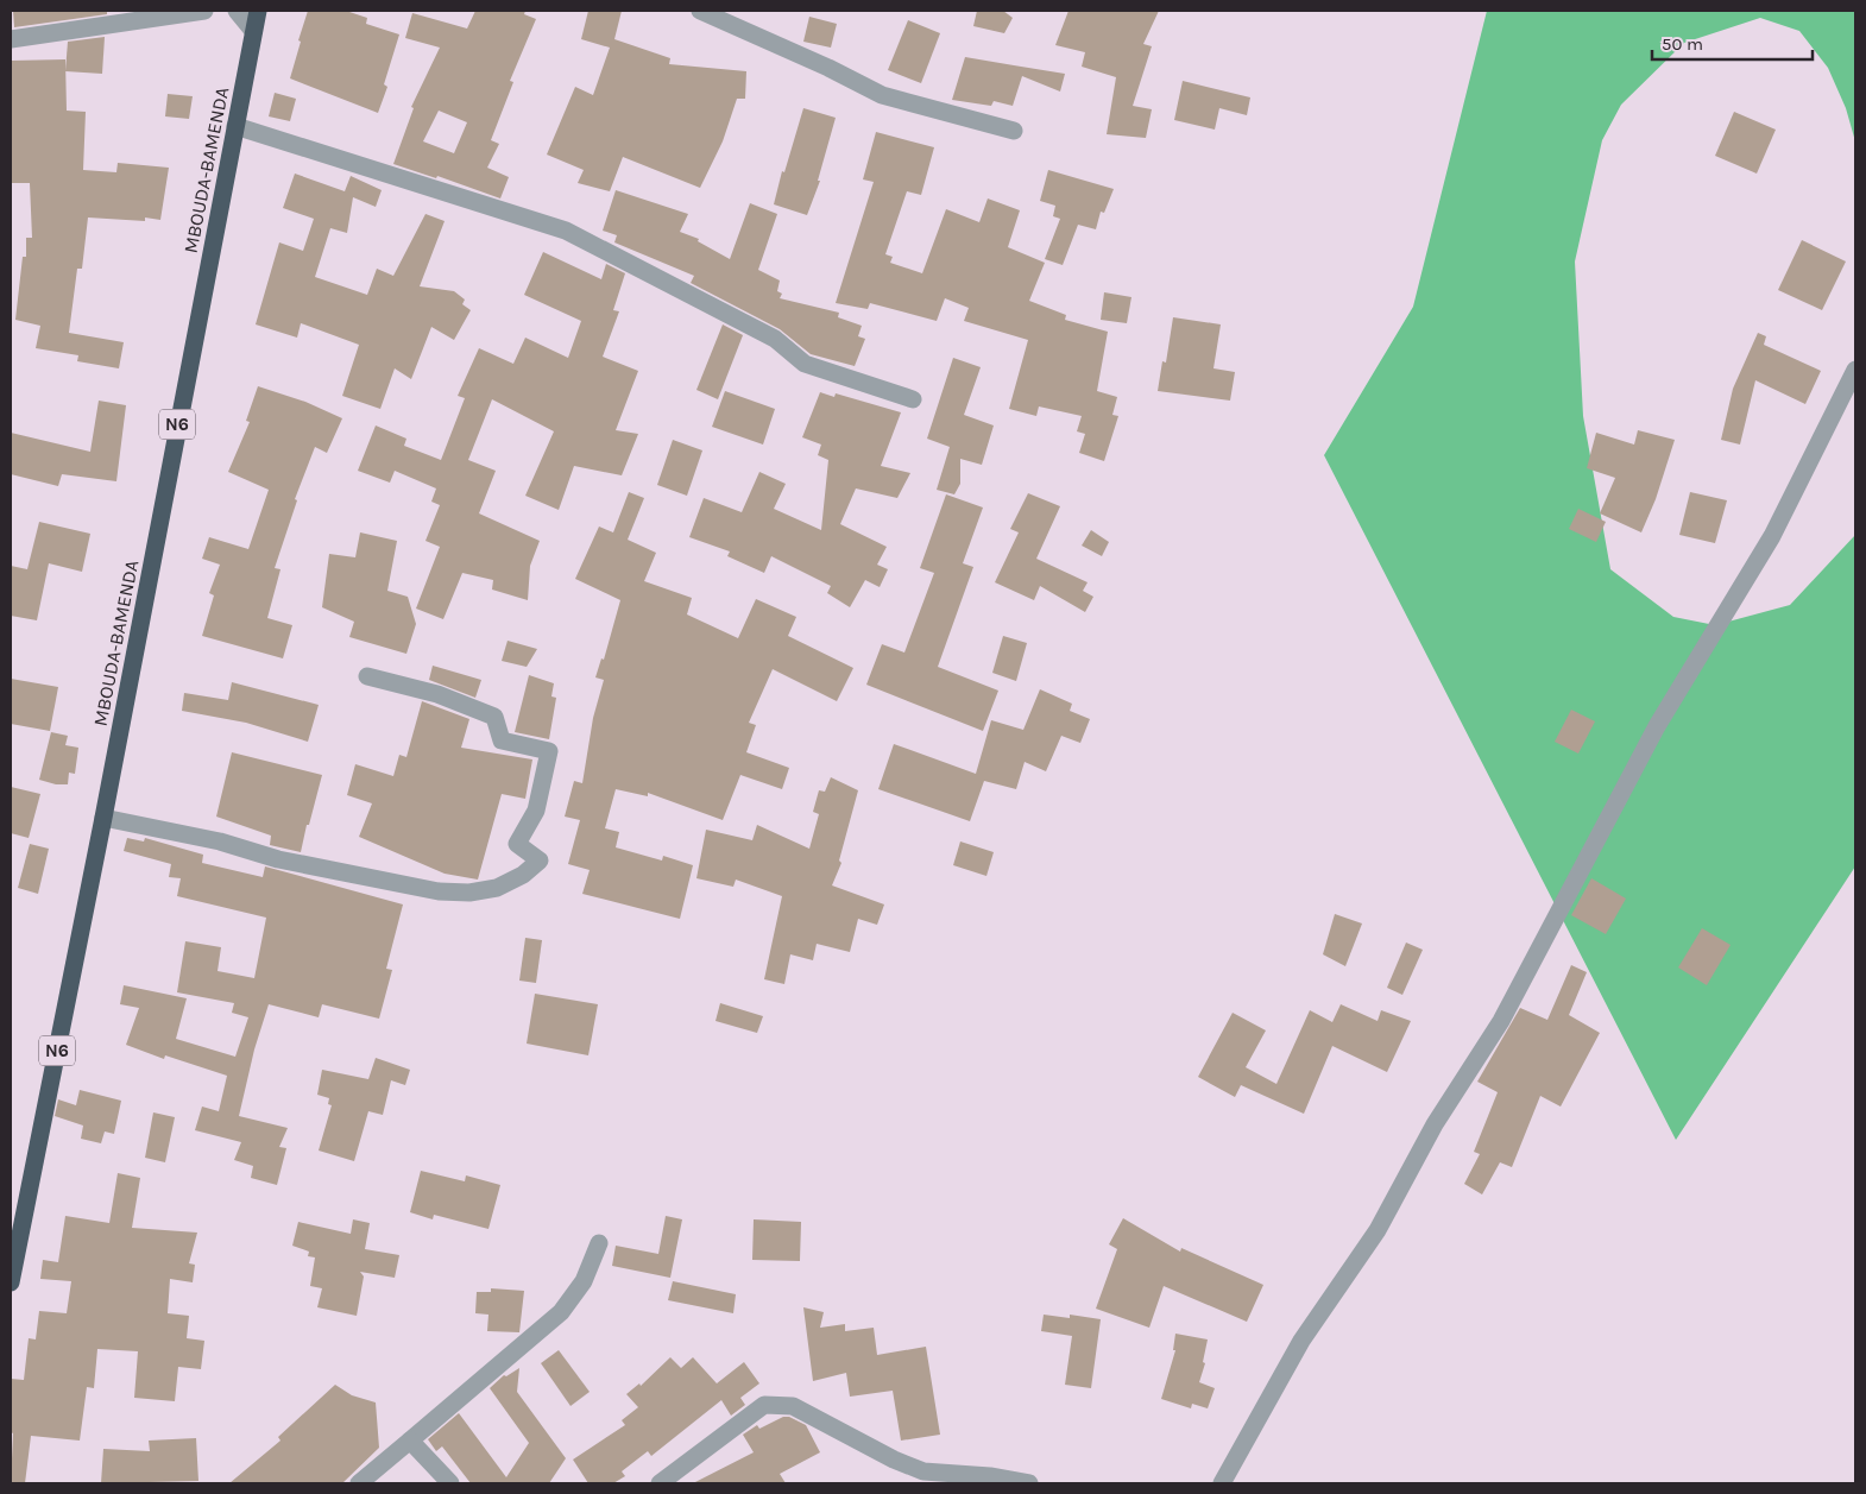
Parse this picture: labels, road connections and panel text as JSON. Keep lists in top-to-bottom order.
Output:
{
  "streets": {
    "highway": ["MBOUDA-BAMENDA", "N6"]
  },
  "scale_bar": "50 m"
}
